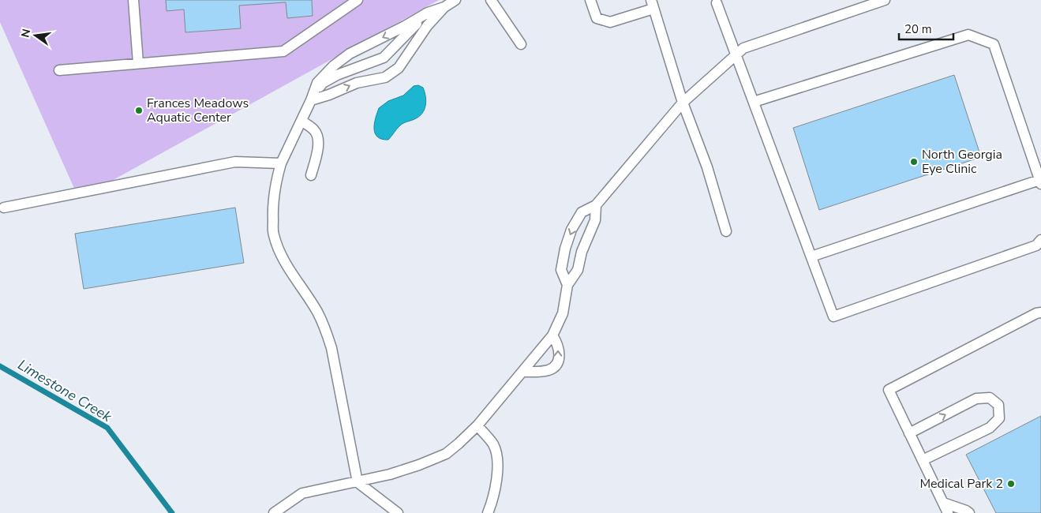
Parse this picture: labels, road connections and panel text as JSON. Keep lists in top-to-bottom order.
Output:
{
  "water": ["Limestone Creek"],
  "places": ["Frances Meadows Aquatic Center", "North Georgia Eye Clinic", "Medical Park 2"],
  "scale_bar": "20 m",
  "north": "left"
}
